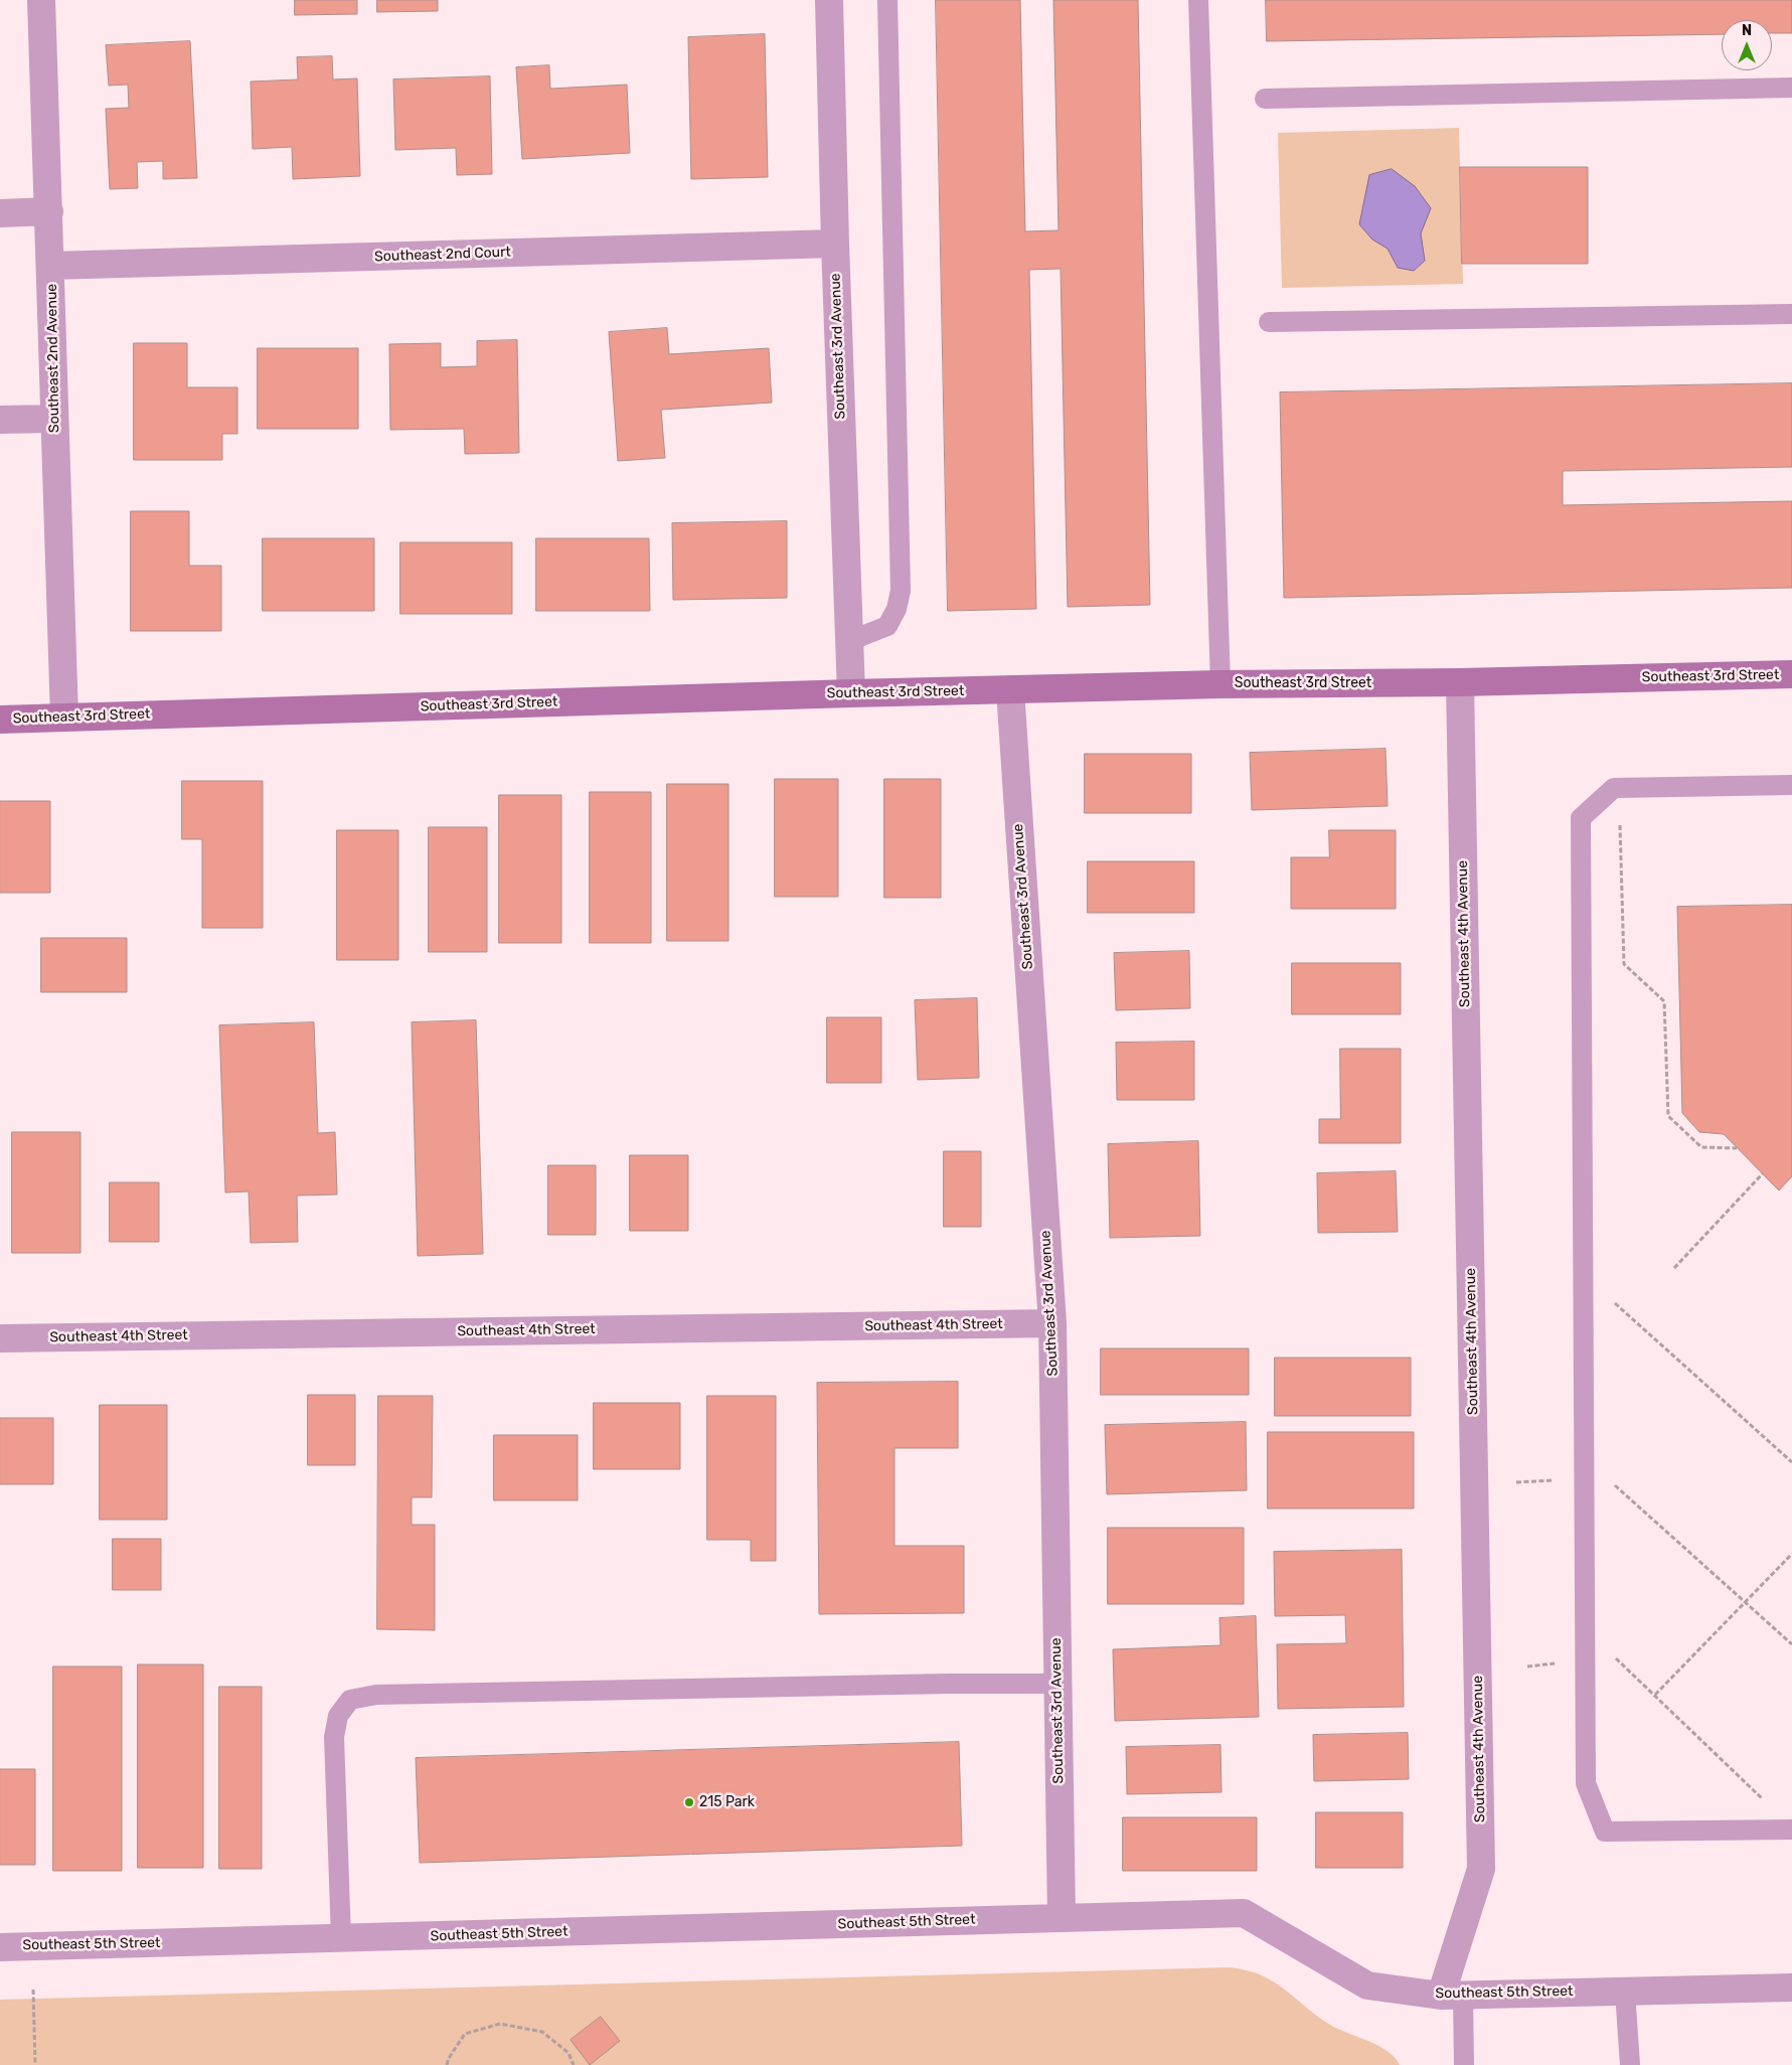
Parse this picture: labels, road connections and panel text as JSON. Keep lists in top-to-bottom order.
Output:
{
  "streets": {
    "street": [
      "Southeast 2nd Court",
      "Southeast 3rd Avenue",
      "Southeast 2nd Avenue",
      "Southeast 3rd Street",
      "Southeast 4th Avenue",
      "Southeast 4th Street",
      "Southeast 5th Street"
    ]
  },
  "crossings": [
    ["Southeast 2nd Court", "Southeast 3rd Avenue"],
    ["Southeast 2nd Court", "Southeast 2nd Avenue"],
    ["Southeast 3rd Avenue", "Southeast 3rd Street"],
    ["Southeast 3rd Avenue", "Southeast 4th Street"],
    ["Southeast 3rd Avenue", "Southeast 5th Street"],
    ["Southeast 2nd Avenue", "Southeast 3rd Street"],
    ["Southeast 3rd Street", "Southeast 4th Avenue"],
    ["Southeast 4th Avenue", "Southeast 5th Street"]
  ],
  "places": ["215 Park"],
  "north": "top"
}
